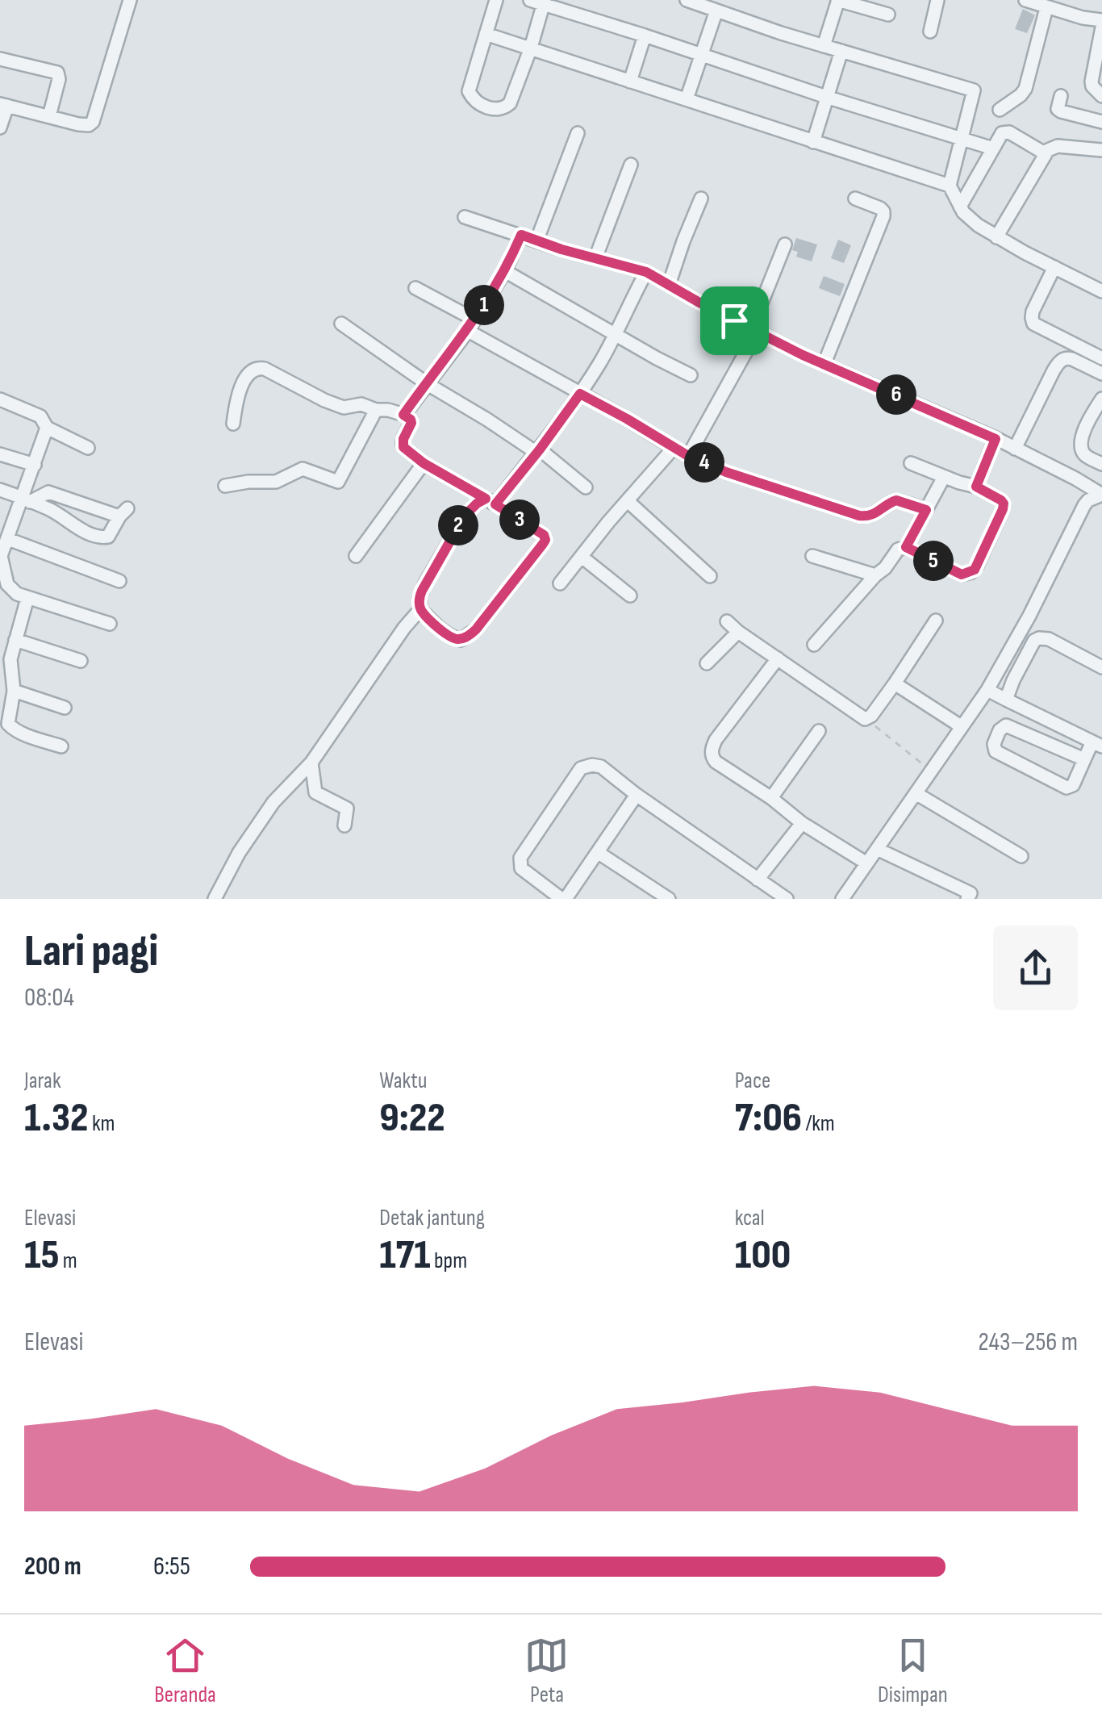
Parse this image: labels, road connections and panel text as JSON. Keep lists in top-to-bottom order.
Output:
{
  "page": {
    "pins": [
      "1",
      "6",
      "4",
      "3",
      "2",
      "5"
    ],
    "heading": ["Lari pagi", "08:04"],
    "stats": [
      ["Jarak", "1.32 km"],
      ["Waktu", "9:22"],
      ["Pace", "7:06 /km"],
      ["Elevasi", "15 m"],
      ["Detak jantung", "171 bpm"],
      ["kcal", "100"]
    ],
    "chart": ["Elevasi", "243–256 m"],
    "list": [
      {
        "name": "200 m",
        "note": "6:55"
      }
    ],
    "tabs": ["Beranda", "Peta", "Disimpan"]
  }
}
